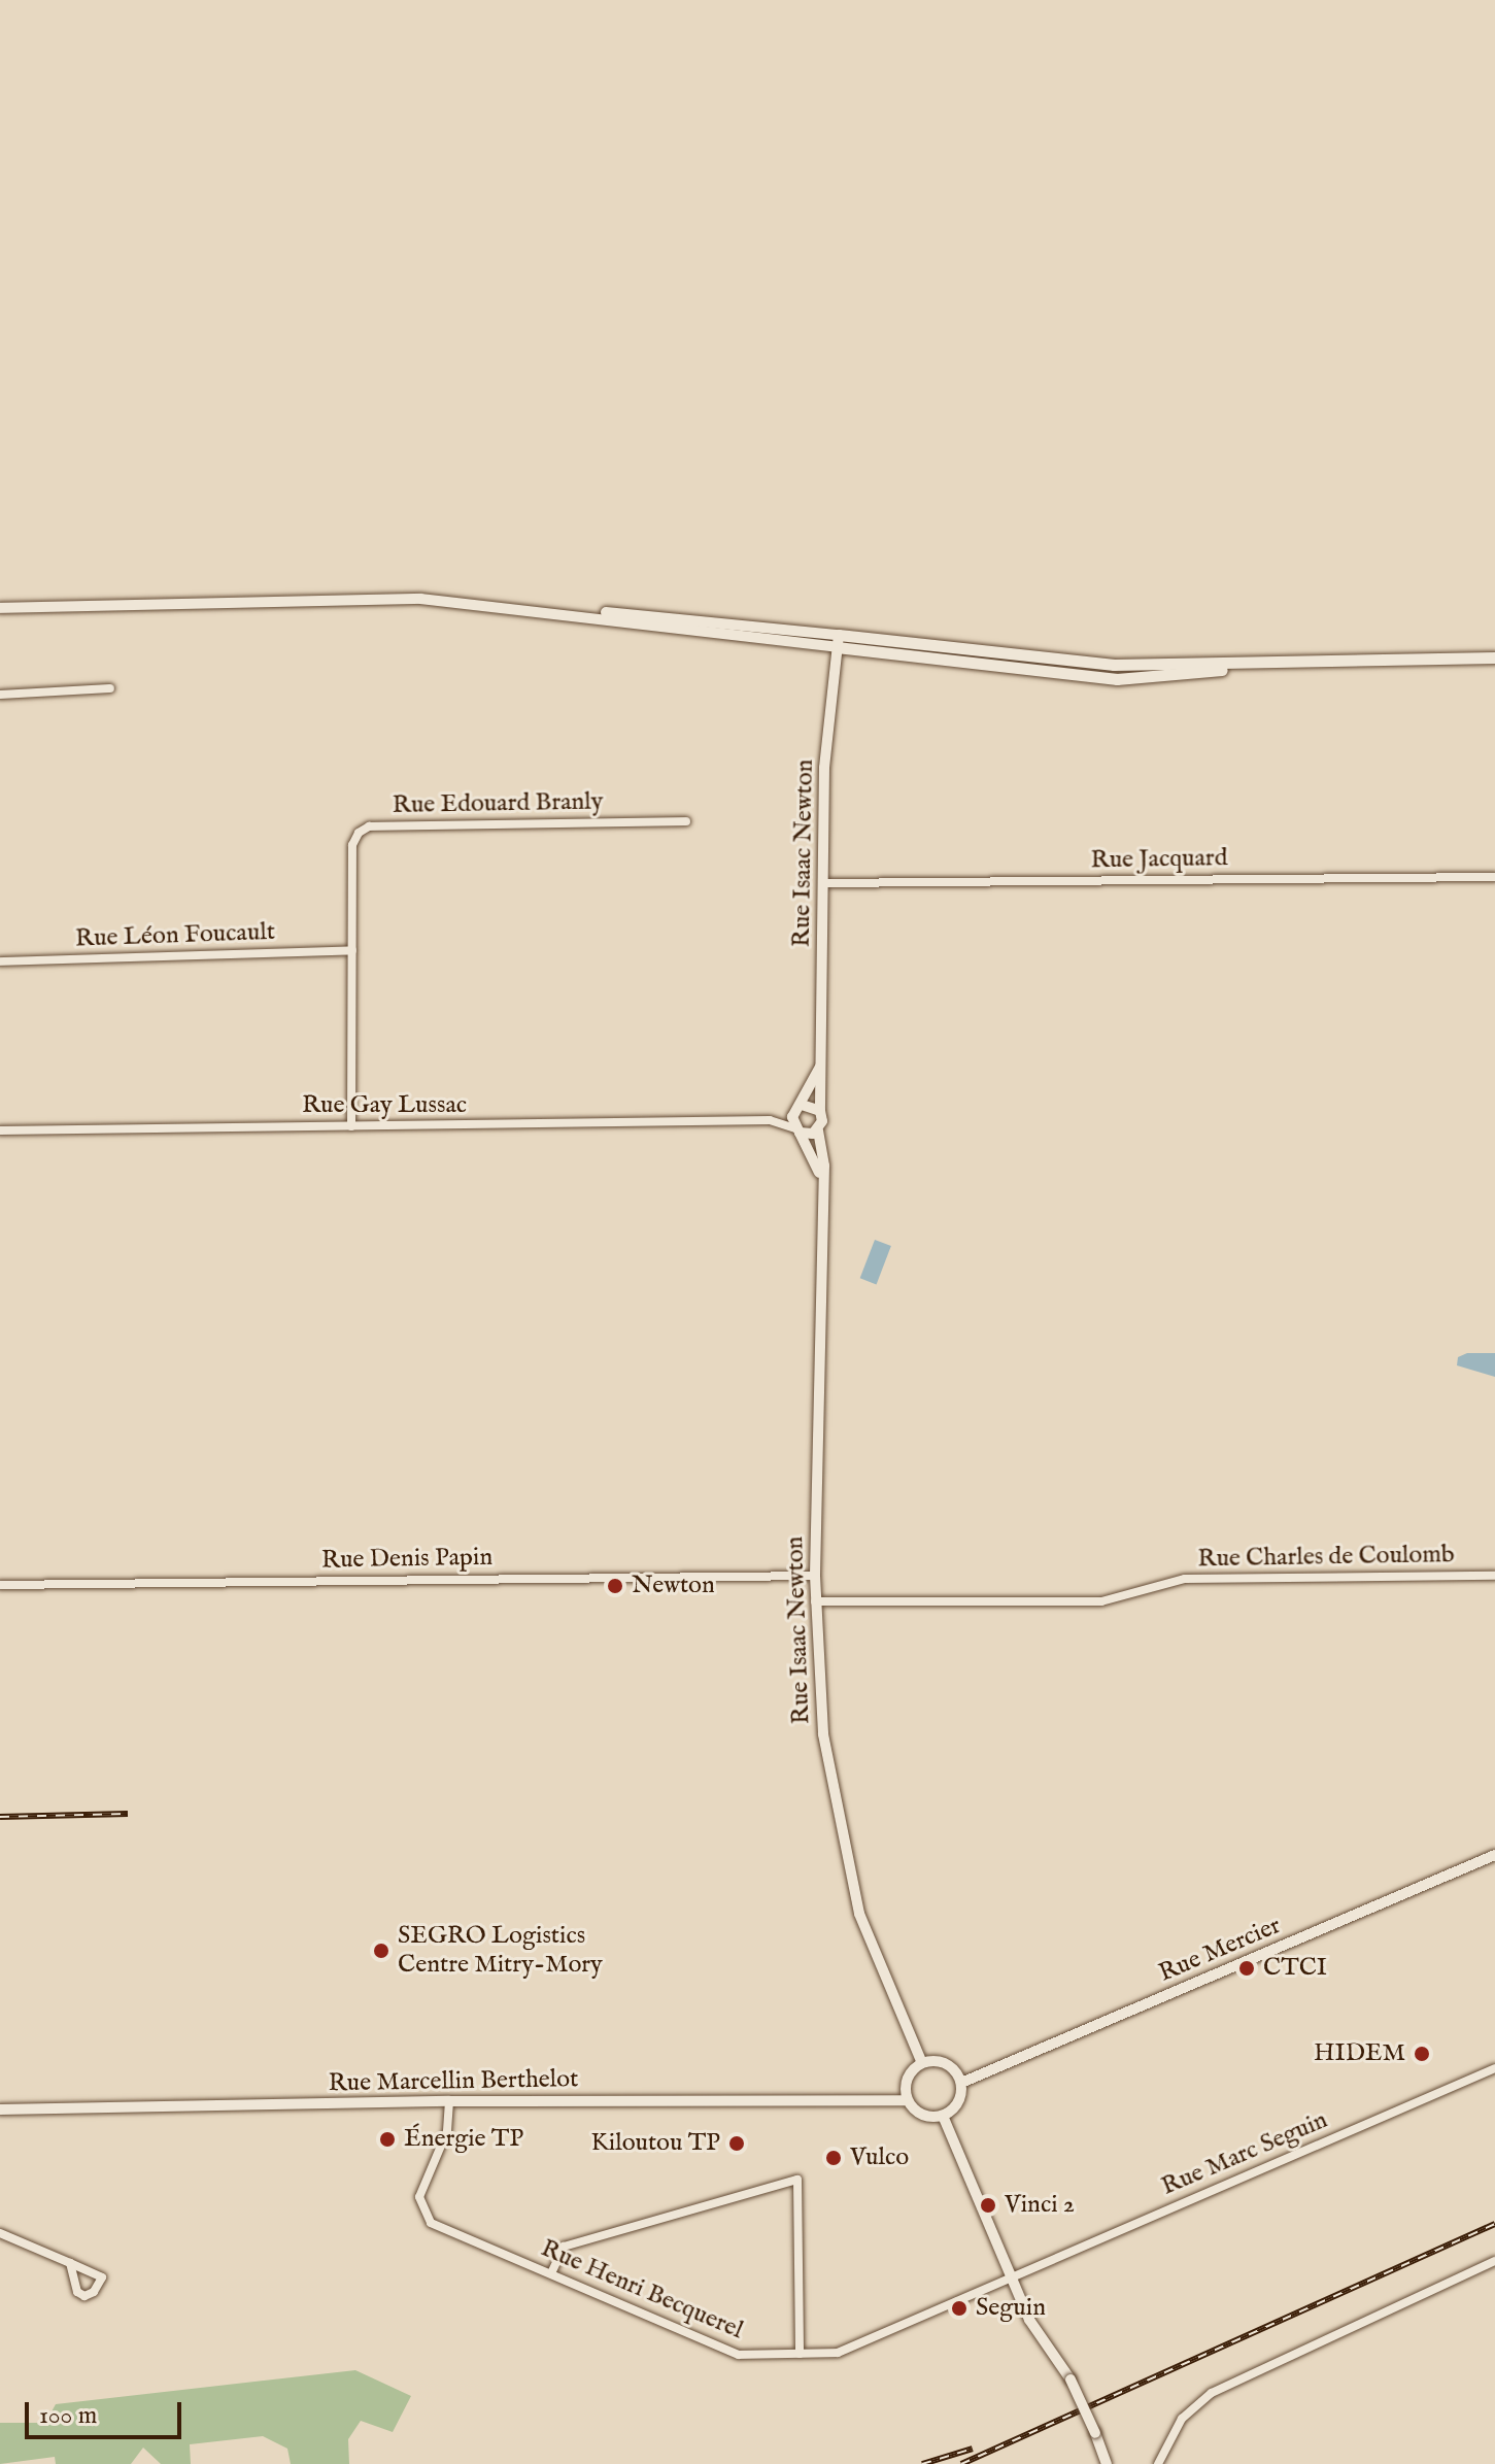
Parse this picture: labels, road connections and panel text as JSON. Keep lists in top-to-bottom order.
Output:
{
  "streets": {
    "street": [
      "Rue Edouard Branly",
      "Rue Isaac Newton",
      "Rue Jacquard",
      "Rue Léon Foucault",
      "Rue Gay Lussac",
      "Rue Charles de Coulomb",
      "Rue Denis Papin",
      "Rue Mercier",
      "Rue Marcellin Berthelot",
      "Rue Marc Seguin",
      "Rue Henri Becquerel"
    ]
  },
  "crossings": [
    ["Rue Edouard Branly", "Rue Léon Foucault"],
    ["Rue Edouard Branly", "Rue Gay Lussac"],
    ["Rue Isaac Newton", "Rue Jacquard"],
    ["Rue Isaac Newton", "Rue Gay Lussac"],
    ["Rue Isaac Newton", "Rue Charles de Coulomb"],
    ["Rue Isaac Newton", "Rue Denis Papin"],
    ["Rue Isaac Newton", "Rue Mercier"],
    ["Rue Isaac Newton", "Rue Marcellin Berthelot"],
    ["Rue Mercier", "Rue Marcellin Berthelot"],
    ["Rue Marcellin Berthelot", "Rue Henri Becquerel"],
    ["Rue Marc Seguin", "Rue Henri Becquerel"]
  ],
  "places": [
    "Newton",
    "SEGRO Logistics Centre Mitry-Mory",
    "CTCI",
    "HIDEM",
    "Énergie TP",
    "Kiloutou TP",
    "Vulco",
    "Vinci 2",
    "Seguin"
  ],
  "scale_bar": "100 m"
}
